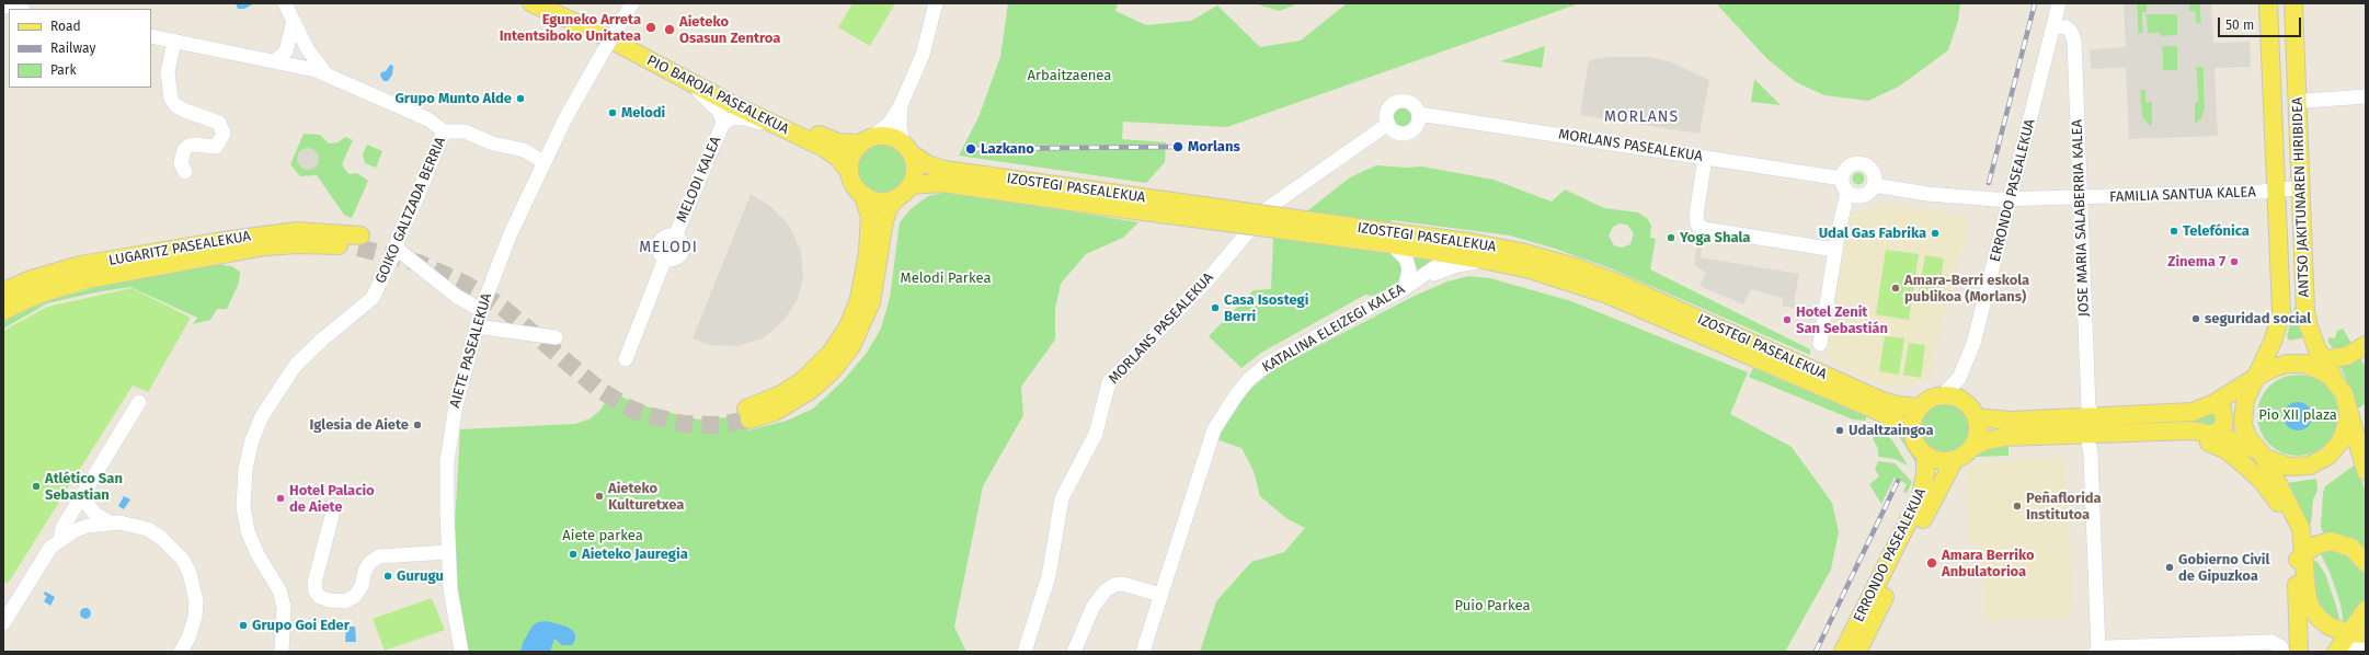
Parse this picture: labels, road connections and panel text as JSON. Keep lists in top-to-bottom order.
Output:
{
  "streets": {
    "main road": [
      "PIO BAROJA PASEALEKUA",
      "IZOSTEGI PASEALEKUA",
      "ERRONDO PASEALEKUA",
      "ANTSO JAKITUNAREN HIRIBIDEA",
      "LUGARITZ PASEALEKUA"
    ],
    "street": [
      "MORLANS PASEALEKUA",
      "MELODI KALEA",
      "FAMILIA SANTUA KALEA",
      "GOIKO GALTZADA BERRIA",
      "JOSE MARIA SALABERRIA KALEA",
      "KATALINA ELEIZEGI KALEA",
      "AIETE PASEALEKUA"
    ]
  },
  "crossings": [
    ["PIO BAROJA PASEALEKUA", "IZOSTEGI PASEALEKUA"],
    ["IZOSTEGI PASEALEKUA", "ERRONDO PASEALEKUA"],
    ["IZOSTEGI PASEALEKUA", "KATALINA ELEIZEGI KALEA"],
    ["ERRONDO PASEALEKUA", "FAMILIA SANTUA KALEA"],
    ["ERRONDO PASEALEKUA", "JOSE MARIA SALABERRIA KALEA"],
    ["FAMILIA SANTUA KALEA", "ANTSO JAKITUNAREN HIRIBIDEA"],
    ["FAMILIA SANTUA KALEA", "JOSE MARIA SALABERRIA KALEA"]
  ],
  "districts": ["MORLANS", "MELODI"],
  "parks": [
    "Arbaitzaenea",
    "Melodi Parkea",
    "Pio XII plaza",
    "Aiete parkea",
    "Puio Parkea"
  ],
  "places": [
    "Eguneko Arreta Intentsiboko Unitatea",
    "Aieteko Osasun Zentroa",
    "Grupo Munto Alde",
    "Melodi",
    "Morlans",
    "Lazkano",
    "Telefónica",
    "Udal Gas Fabrika",
    "Yoga Shala",
    "Zinema 7",
    "Amara-Berri eskola publikoa (Morlans)",
    "Casa Isostegi Berri",
    "seguridad social",
    "Hotel Zenit San Sebastián",
    "Iglesia de Aiete",
    "Udaltzaingoa",
    "Atlético San Sebastian",
    "Aieteko Kulturetxea",
    "Hotel Palacio de Aiete",
    "Peñaflorida Institutoa",
    "Aieteko Jauregia",
    "Amara Berriko Anbulatorioa",
    "Gobierno Civil de Gipuzkoa",
    "Gurugu",
    "Grupo Goi Eder"
  ],
  "legend": ["Road", "Railway", "Park"],
  "scale_bar": "50 m"
}
